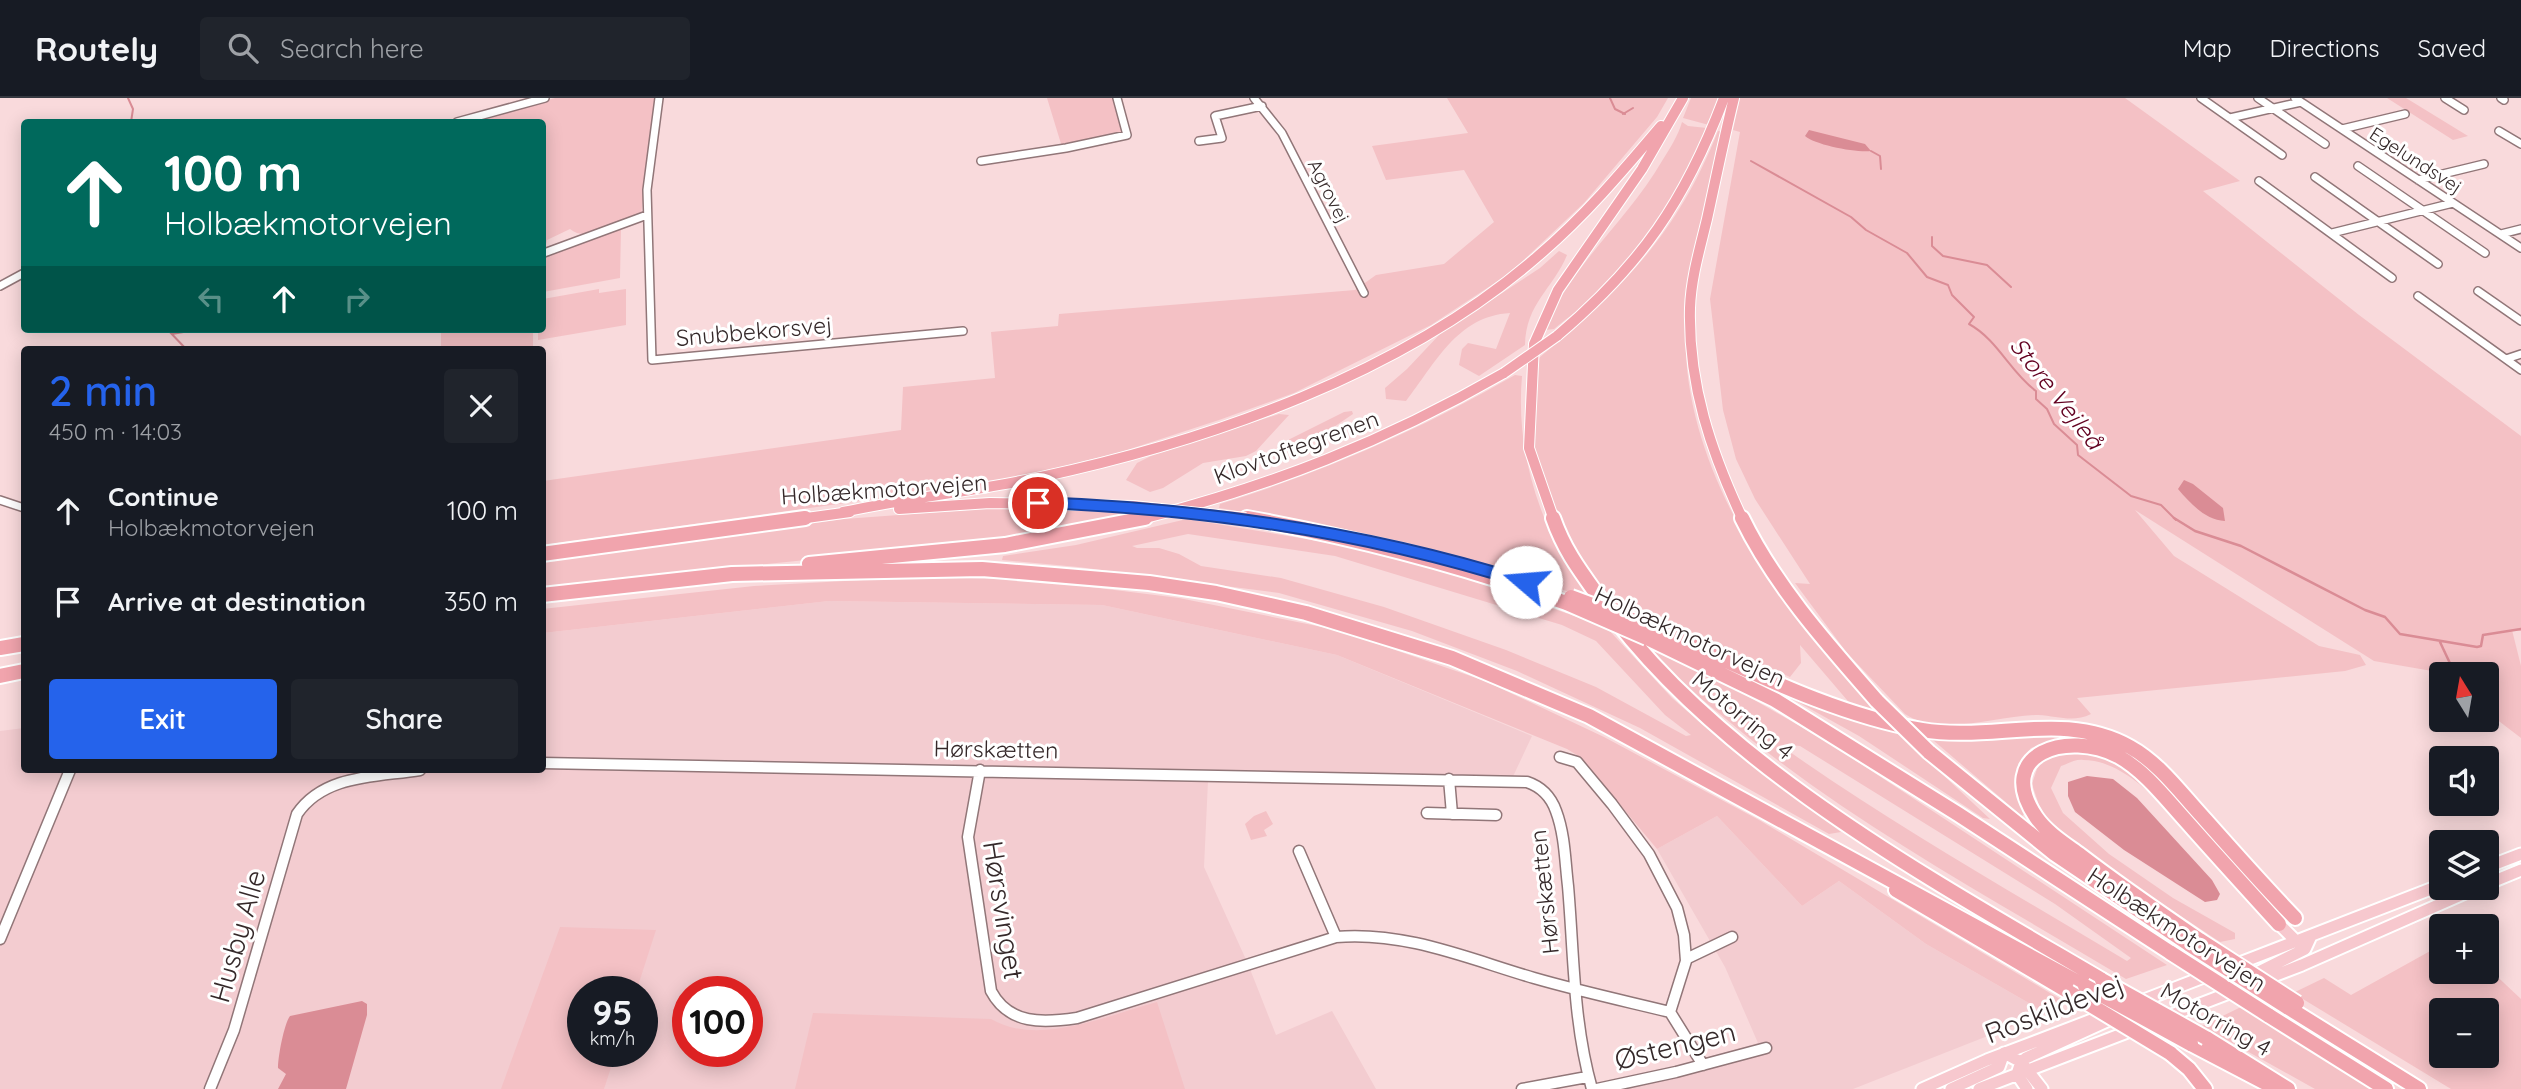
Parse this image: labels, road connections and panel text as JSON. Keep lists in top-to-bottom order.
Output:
{
  "streets": {
    "highway": ["Klovtoftegrenen", "Holbækmotorvejen", "Motorring 4"],
    "main road": ["Roskildevej"],
    "street": [
      "Egelundsvej",
      "Agrovej",
      "Snubbekorsvej",
      "Hørskætten",
      "Hørsvinget",
      "Husby Alle",
      "Østengen"
    ]
  },
  "crossings": [
    ["Klovtoftegrenen", "Holbækmotorvejen"],
    ["Klovtoftegrenen", "Motorring 4"],
    ["Hørskætten", "Hørsvinget"],
    ["Hørskætten", "Østengen"]
  ],
  "water": ["Store Vejleå"],
  "north": "top",
  "page": {
    "header": "Routely",
    "search": "Search here",
    "nav": ["Map", "Directions", "Saved"],
    "turn": ["100 m", "Holbækmotorvejen"],
    "heading": ["2 min", "450 m · 14:03"],
    "list": [
      {
        "name": "Continue",
        "note": "Holbækmotorvejen",
        "value": "100 m"
      },
      {
        "name": "Arrive at destination",
        "value": "350 m"
      }
    ],
    "map_buttons": ["+", "−"],
    "buttons": ["Exit", "Share"],
    "speed": "95 km/h",
    "limit": "100"
  }
}
